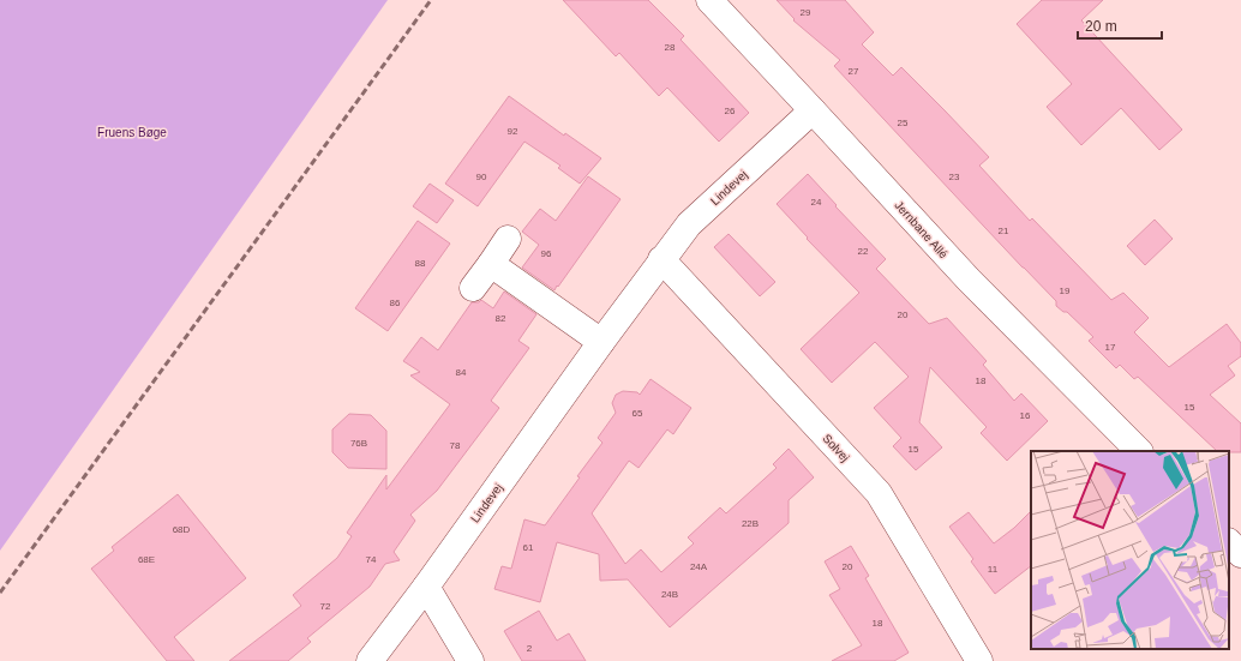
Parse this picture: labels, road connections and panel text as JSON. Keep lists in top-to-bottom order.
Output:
{
  "streets": {
    "street": ["Lindevej", "Jernbane Allé", "Solvej"]
  },
  "crossings": [
    ["Lindevej", "Jernbane Allé"],
    ["Lindevej", "Solvej"]
  ],
  "parks": ["Fruens Bøge"],
  "house_numbers": [
    "29",
    "28",
    "27",
    "26",
    "25",
    "92",
    "90",
    "23",
    "24",
    "21",
    "22",
    "96",
    "88",
    "19",
    "86",
    "20",
    "82",
    "17",
    "84",
    "18",
    "15",
    "65",
    "16",
    "76B",
    "78",
    "15",
    "22B",
    "68D",
    "61",
    "68E",
    "74",
    "24A",
    "20",
    "11",
    "24B",
    "72",
    "18",
    "2"
  ],
  "scale_bar": "20 m"
}
